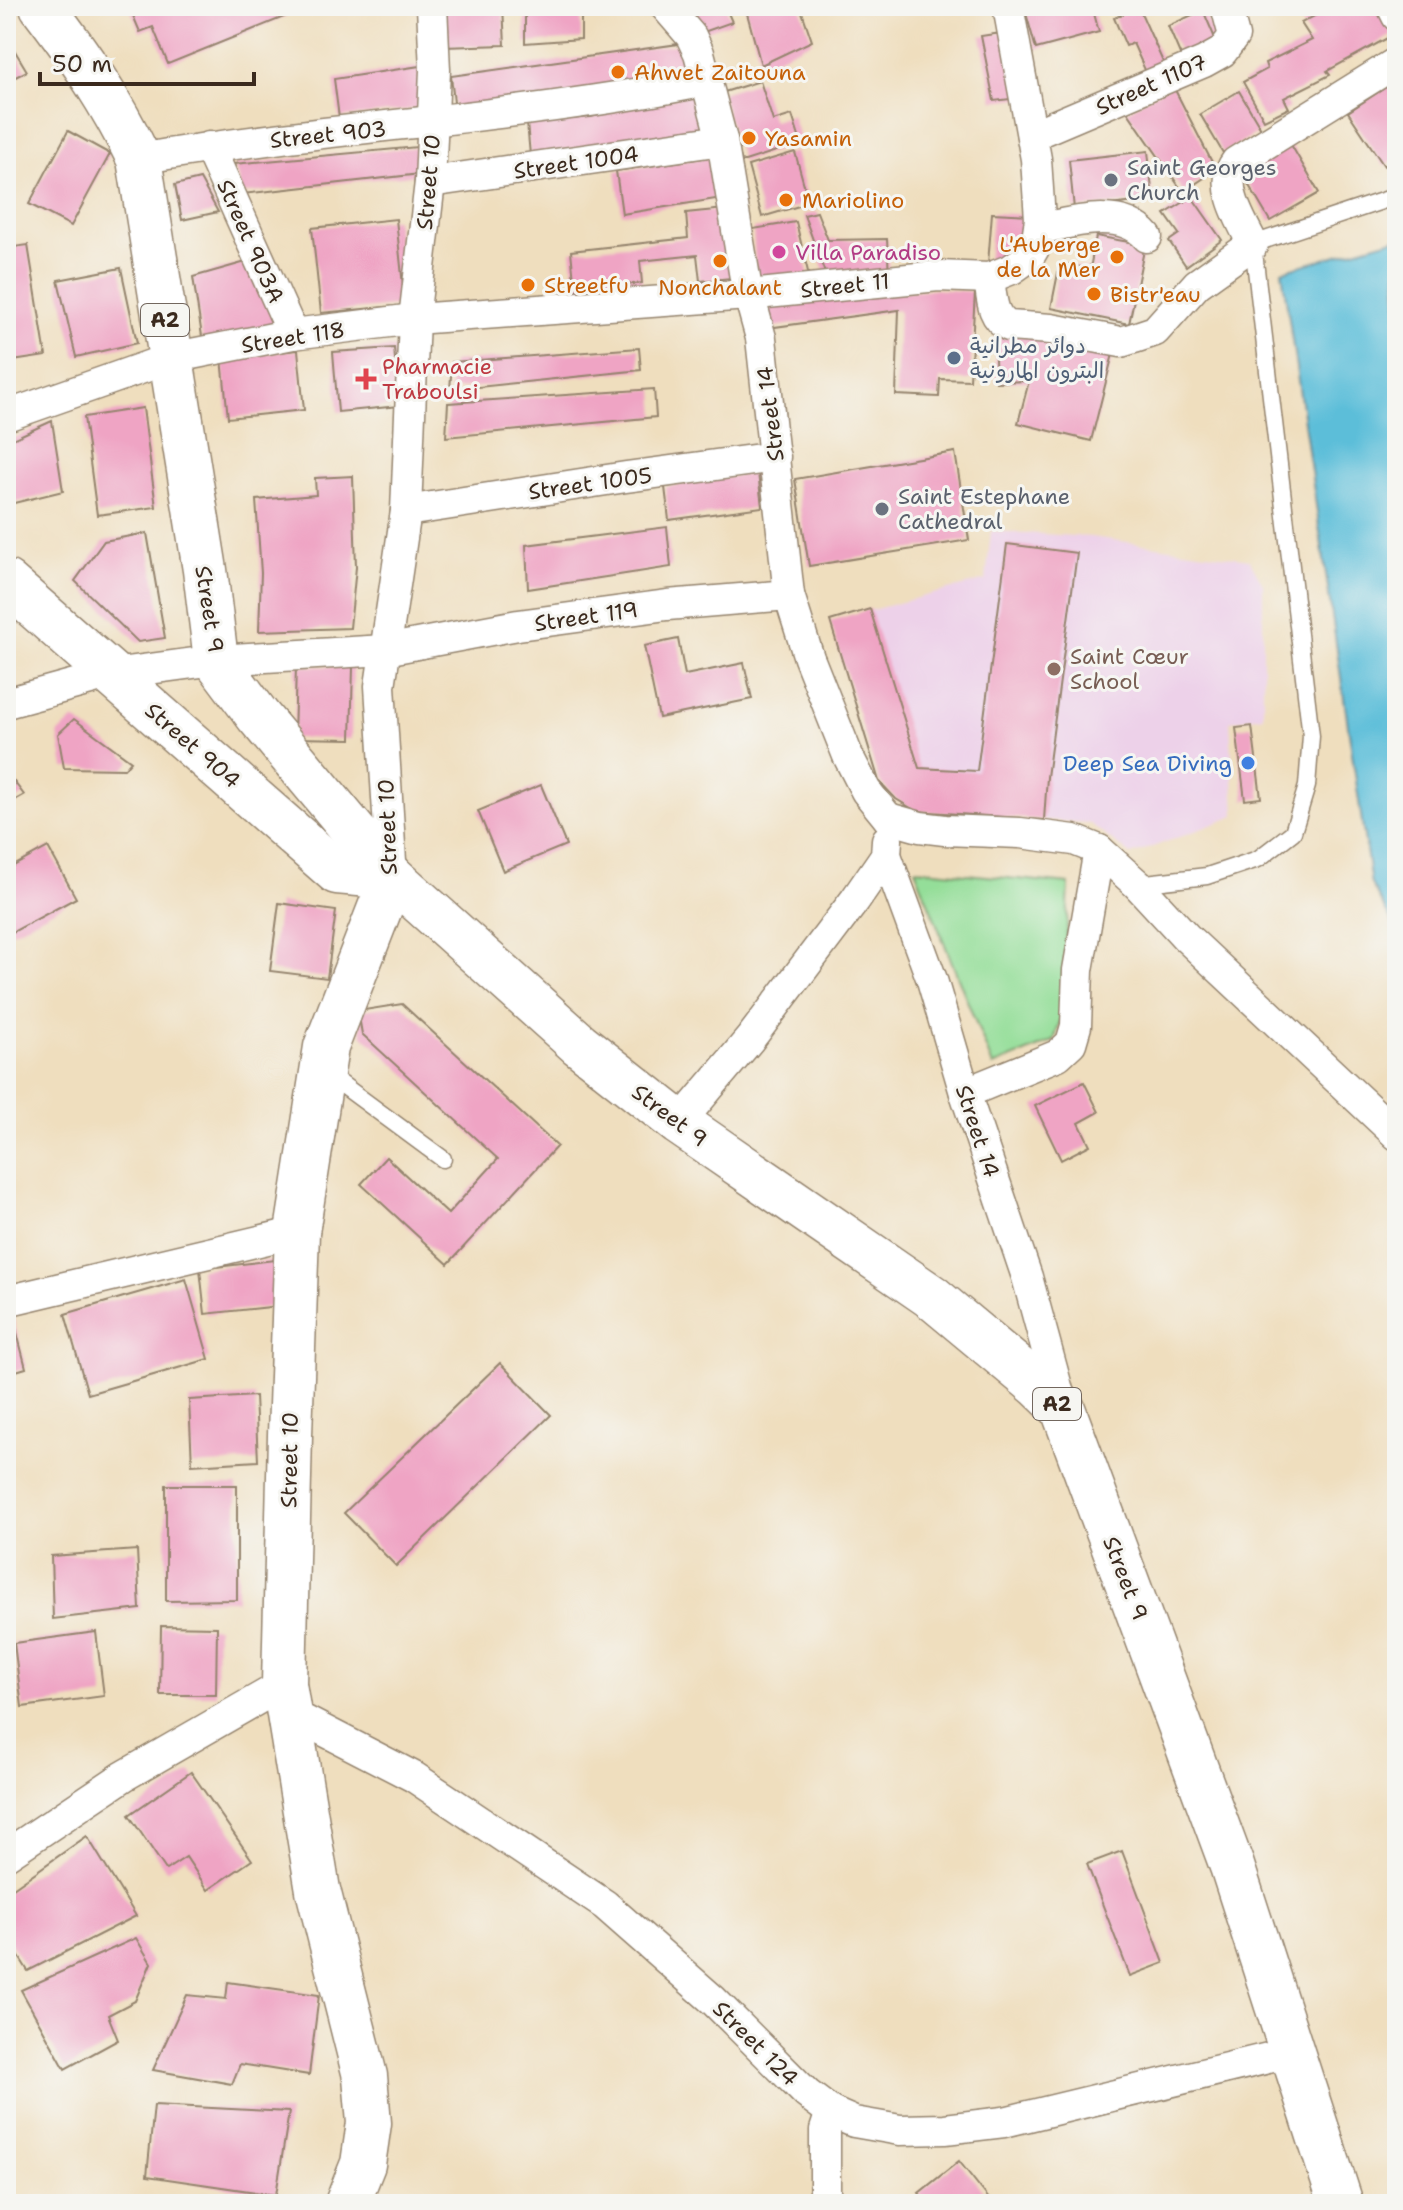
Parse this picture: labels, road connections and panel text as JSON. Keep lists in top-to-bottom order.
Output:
{
  "streets": {
    "main road": [
      "Street 10",
      "A2",
      "Street 9",
      "Street 904"
    ],
    "street": [
      "Street 1107",
      "Street 903",
      "Street 1004",
      "Street 903A",
      "Street 11",
      "Street 118",
      "Street 14",
      "Street 1005",
      "Street 119",
      "Street 124"
    ]
  },
  "crossings": [
    ["Street 903", "Street 10"],
    ["Street 903", "Street 903A"],
    ["Street 903", "Street 14"],
    ["Street 903", "Street 9"],
    ["Street 1004", "Street 10"],
    ["Street 1004", "Street 14"],
    ["Street 10", "Street 11"],
    ["Street 10", "Street 118"],
    ["Street 10", "Street 1005"],
    ["Street 10", "Street 9"],
    ["Street 10", "Street 119"],
    ["Street 10", "Street 904"],
    ["Street 10", "Street 124"],
    ["Street 903A", "Street 118"],
    ["Street 11", "Street 118"],
    ["Street 11", "Street 14"],
    ["Street 118", "Street 9"],
    ["Street 14", "Street 1005"],
    ["Street 14", "Street 9"],
    ["Street 14", "Street 119"],
    ["Street 9", "Street 119"],
    ["Street 9", "Street 904"],
    ["Street 9", "Street 124"],
    ["Street 119", "Street 904"]
  ],
  "places": {
    "other": [
      "Ahwet Zaitouna",
      "Yasamin",
      "Saint Georges Church",
      "Mariolino",
      "Villa Paradiso",
      "L'Auberge de la Mer",
      "Nonchalant",
      "Streetfu",
      "Bistr'eau",
      "دوائر مطرانية البترون المارونية",
      "Saint Estephane Cathedral",
      "Saint Cœur School",
      "Deep Sea Diving"
    ],
    "health": ["Pharmacie Traboulsi"]
  },
  "scale_bar": "50 m"
}
